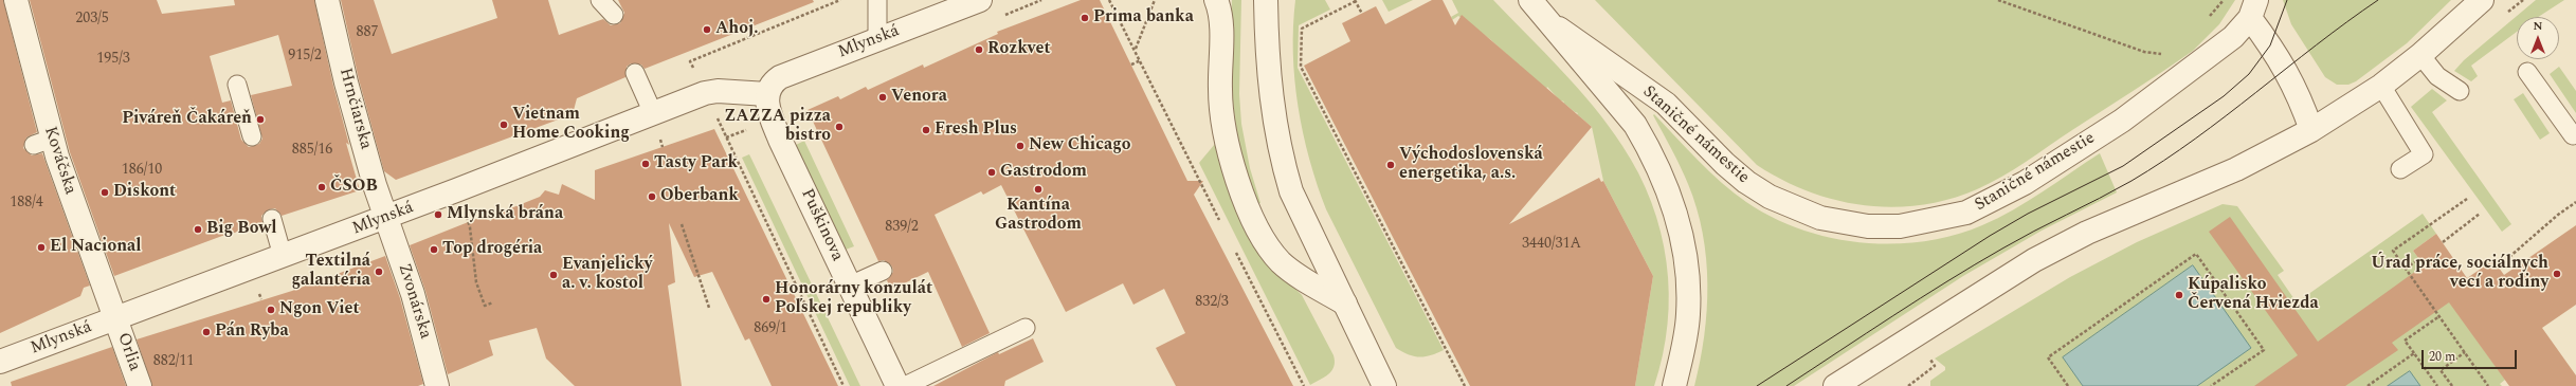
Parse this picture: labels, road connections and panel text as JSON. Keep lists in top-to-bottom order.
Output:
{
  "streets": {
    "street": [
      "Mlynská",
      "Hrnčiarska",
      "Staničné námestie",
      "Kováčska",
      "Puškinova",
      "Zvonárska",
      "Orlia"
    ]
  },
  "crossings": [
    ["Mlynská", "Hrnčiarska"],
    ["Mlynská", "Kováčska"],
    ["Mlynská", "Puškinova"],
    ["Mlynská", "Zvonárska"],
    ["Mlynská", "Orlia"],
    ["Hrnčiarska", "Zvonárska"],
    ["Kováčska", "Orlia"]
  ],
  "places": [
    "Prima banka",
    "Ahoj.",
    "Rozkvet",
    "Venora",
    "Piváreň Čakáreň",
    "Vietnam Home Cooking",
    "ZAZZA pizza bistro",
    "Fresh Plus",
    "New Chicago",
    "Tasty Park",
    "Východoslovenská energetika, a.s.",
    "Gastrodom",
    "ČSOB",
    "Kantína Gastrodom",
    "Diskont",
    "Oberbank",
    "Mlynská brána",
    "Big Bowl",
    "El Nacional",
    "Top drogéria",
    "Textilná galantéria",
    "Úrad práce, sociálnych vecí a rodiny",
    "Evanjelický a. v. kostol",
    "Kúpalisko Červená Hviezda",
    "Honorárny konzulát Poľskej republiky",
    "Ngon Viet",
    "Pán Ryba"
  ],
  "house_numbers": [
    "203/5",
    "887",
    "915/2",
    "195/3",
    "885/16",
    "186/10",
    "188/4",
    "839/2",
    "3440/31A",
    "832/3",
    "869/1",
    "882/11"
  ],
  "scale_bar": "20 m",
  "north": "top"
}
